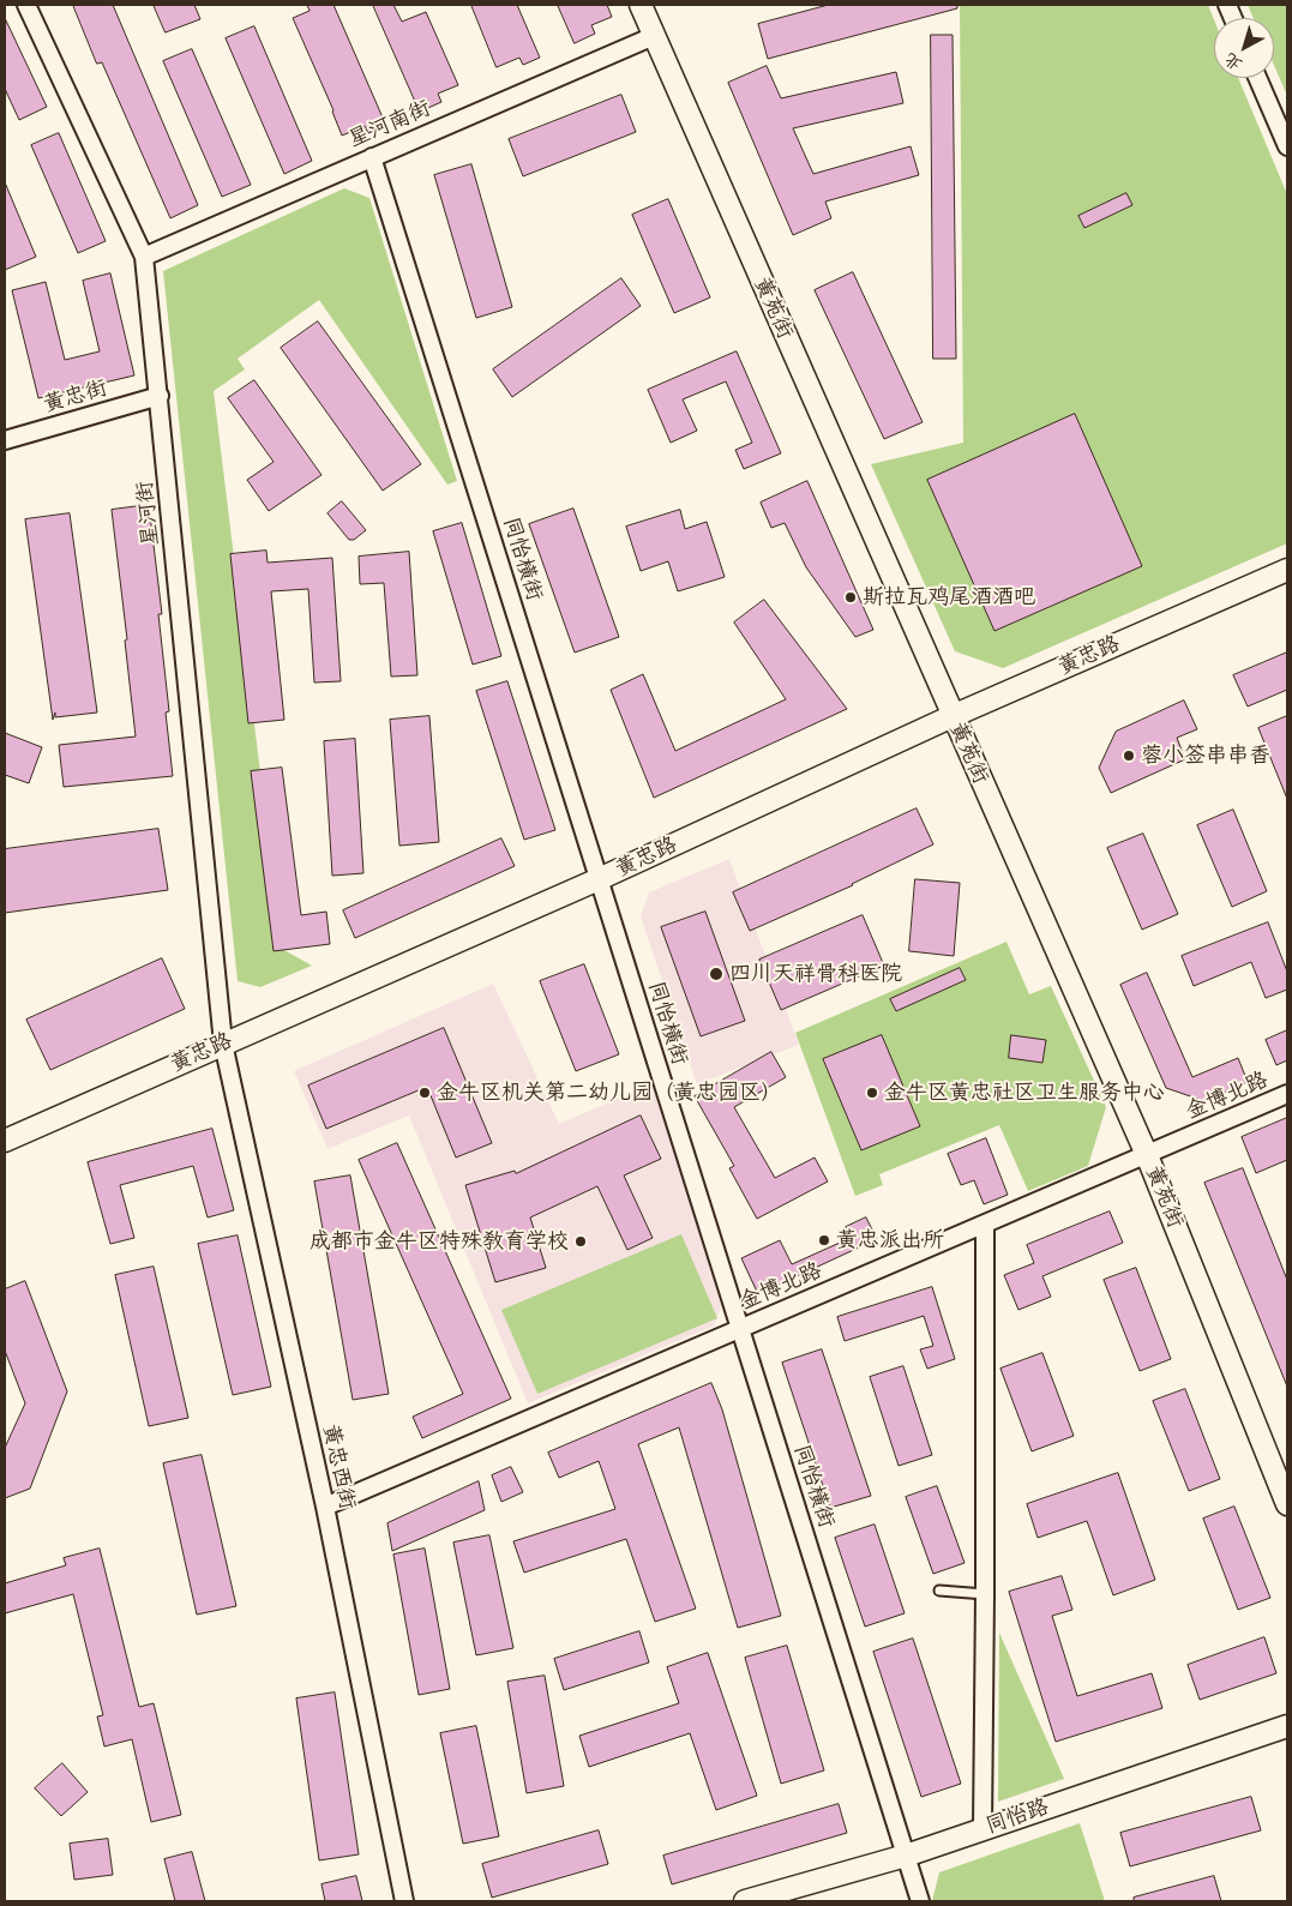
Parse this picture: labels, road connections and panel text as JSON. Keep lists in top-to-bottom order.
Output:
{
  "streets": {
    "street": [
      "星河南街",
      "黄苑街",
      "黄忠街",
      "星河街",
      "同怡横街",
      "黄忠路",
      "金博北路",
      "黄忠西街",
      "同怡路"
    ]
  },
  "crossings": [
    ["星河南街", "黄苑街"],
    ["星河南街", "星河街"],
    ["星河南街", "同怡横街"],
    ["黄苑街", "黄忠路"],
    ["黄苑街", "金博北路"],
    ["黄忠街", "星河街"],
    ["星河街", "黄忠路"],
    ["星河街", "黄忠西街"],
    ["同怡横街", "黄忠路"],
    ["同怡横街", "金博北路"],
    ["同怡横街", "同怡路"],
    ["黄忠路", "黄忠西街"],
    ["金博北路", "黄忠西街"]
  ],
  "places": [
    "斯拉瓦鸡尾酒酒吧",
    "蓉小签串串香",
    "四川天祥骨科医院",
    "金牛区机关第二幼儿园（黄忠园区）",
    "金牛区黄忠社区卫生服务中心",
    "黄忠派出所",
    "成都市金牛区特殊教育学校"
  ],
  "north": "bottom left"
}
